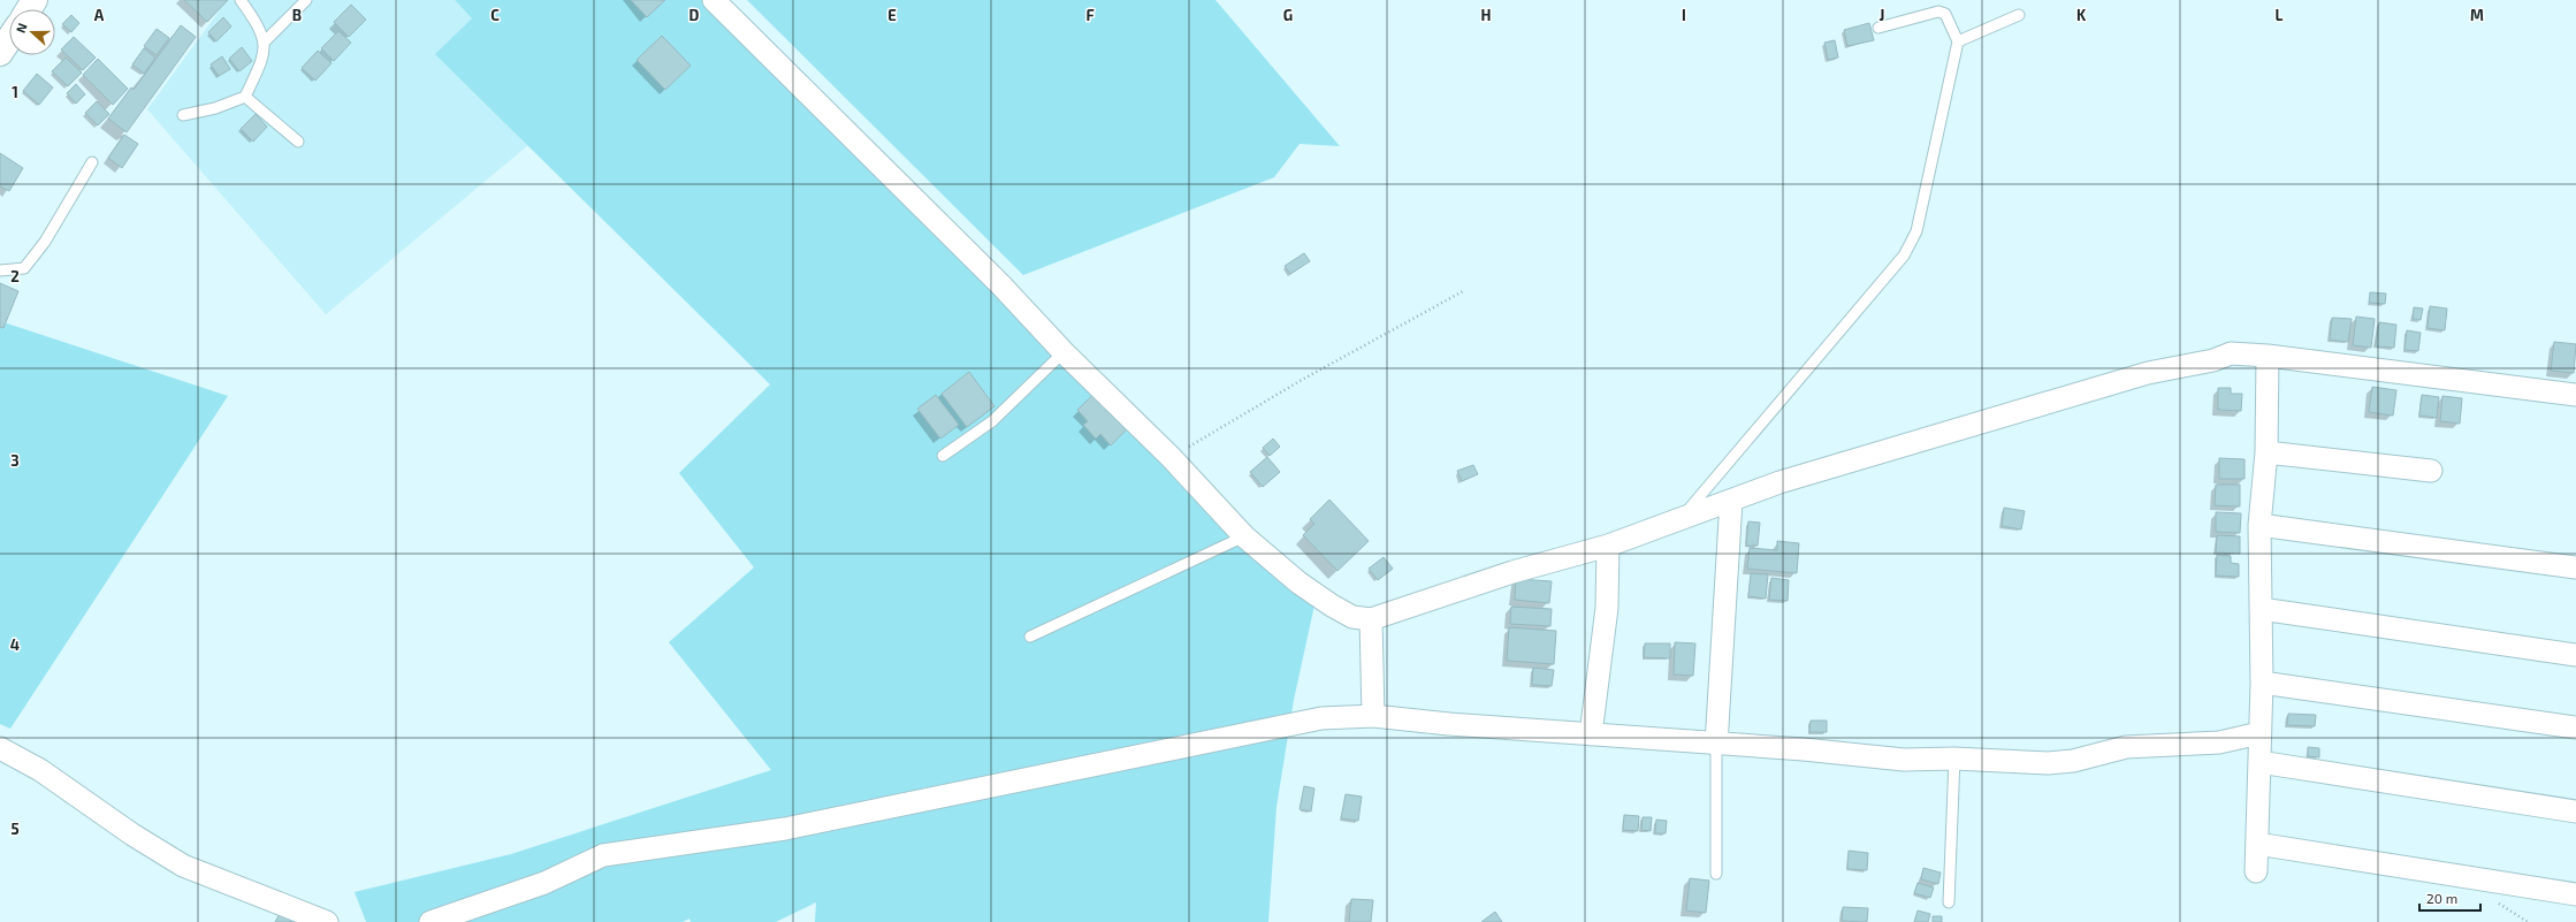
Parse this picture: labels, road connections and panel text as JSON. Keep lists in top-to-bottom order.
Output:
{
  "scale_bar": "20 m",
  "north": "left",
  "grid": {
    "columns": [
      "A",
      "B",
      "C",
      "D",
      "E",
      "F",
      "G",
      "H",
      "I",
      "J",
      "K",
      "L",
      "M"
    ],
    "rows": [
      "1",
      "2",
      "3",
      "4",
      "5"
    ]
  }
}
